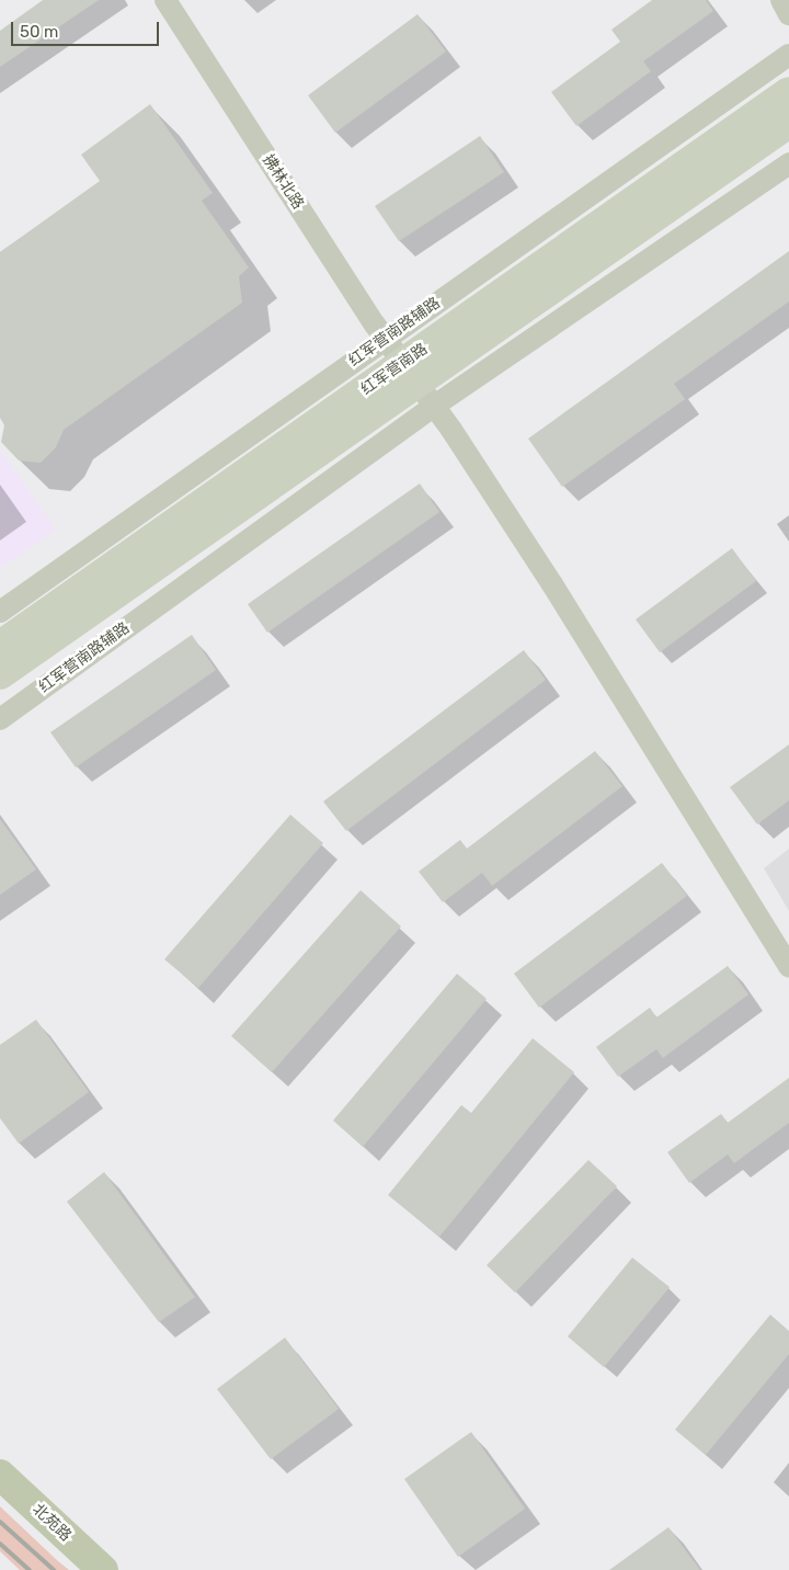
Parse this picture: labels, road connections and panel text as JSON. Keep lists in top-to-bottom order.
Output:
{
  "streets": {
    "main road": ["红军营南路", "北苑路"],
    "street": ["拂林北路", "红军营南路辅路"]
  },
  "crossings": [
    ["拂林北路", "红军营南路辅路"],
    ["拂林北路", "红军营南路"]
  ],
  "scale_bar": "50 m"
}
